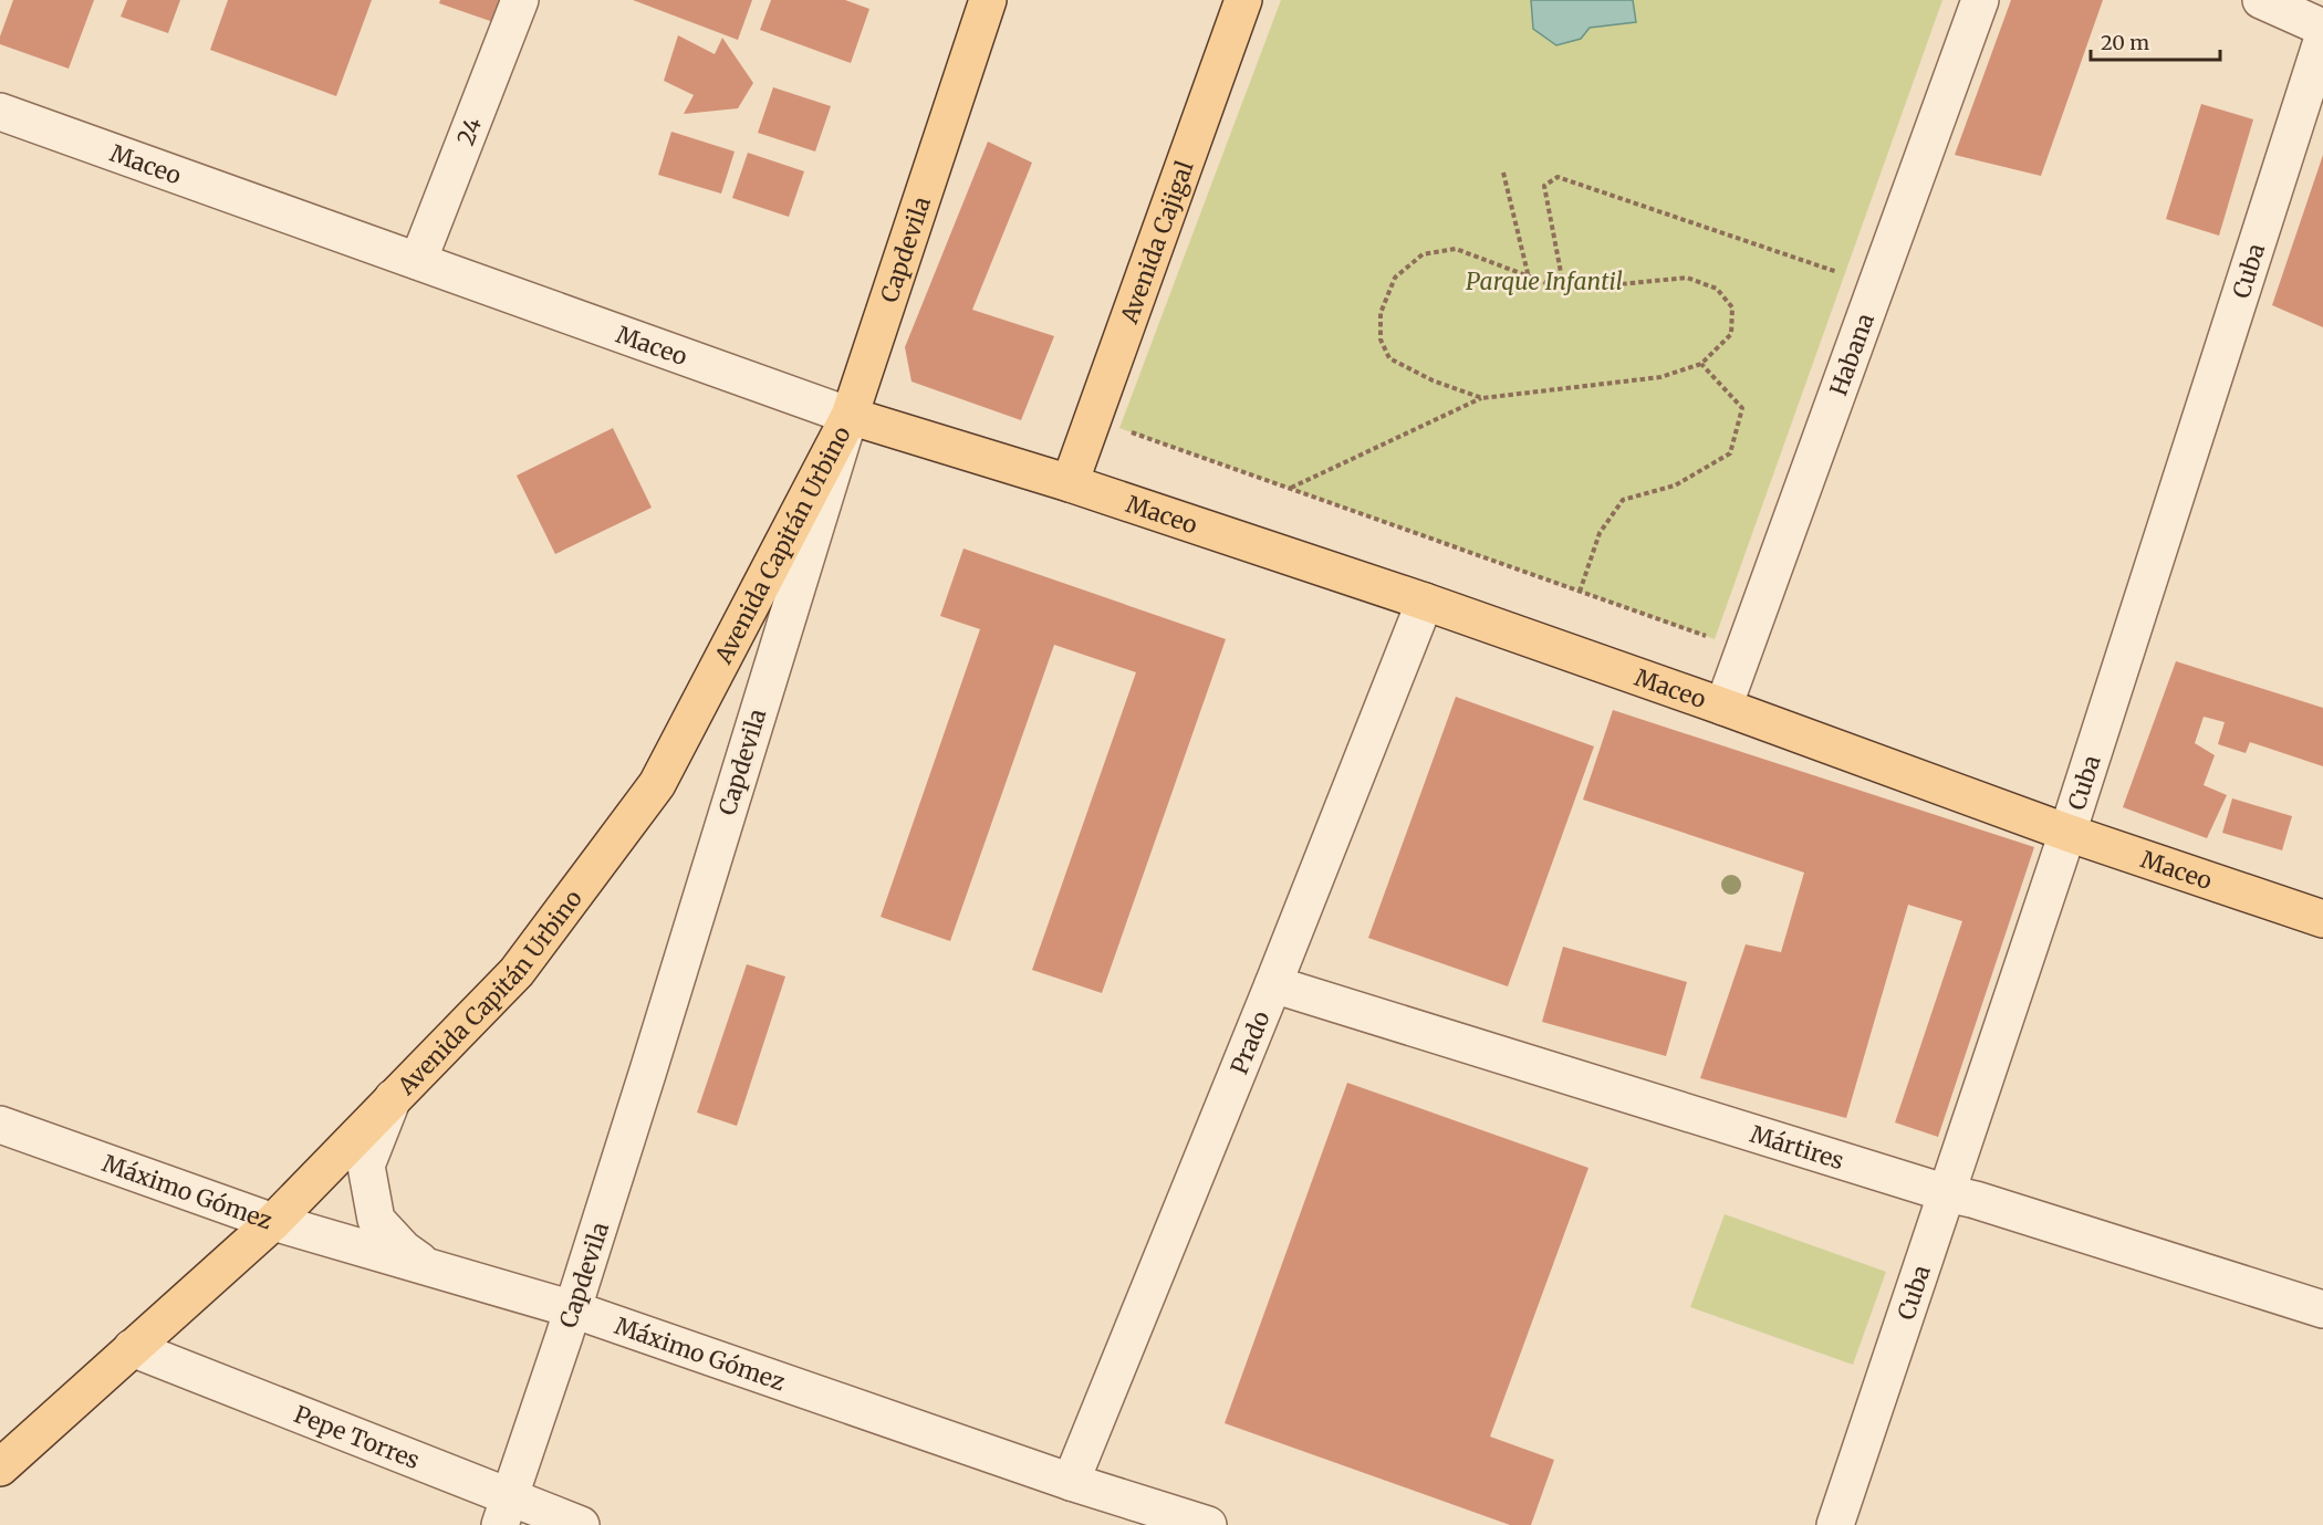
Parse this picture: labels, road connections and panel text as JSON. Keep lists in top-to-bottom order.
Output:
{
  "streets": {
    "main road": [
      "Maceo",
      "Avenida Cajigal",
      "Capdevila",
      "Avenida Capitán Urbino"
    ],
    "street": [
      "24",
      "Cuba",
      "Habana",
      "Prado",
      "Mártires",
      "Máximo Gómez",
      "Pepe Torres"
    ]
  },
  "crossings": [
    ["24", "Maceo"],
    ["Maceo", "Avenida Cajigal"],
    ["Maceo", "Capdevila"],
    ["Maceo", "Cuba"],
    ["Maceo", "Habana"],
    ["Maceo", "Avenida Capitán Urbino"],
    ["Maceo", "Prado"],
    ["Capdevila", "Avenida Capitán Urbino"],
    ["Capdevila", "Máximo Gómez"],
    ["Capdevila", "Pepe Torres"],
    ["Cuba", "Mártires"],
    ["Avenida Capitán Urbino", "Máximo Gómez"],
    ["Avenida Capitán Urbino", "Pepe Torres"],
    ["Prado", "Mártires"],
    ["Prado", "Máximo Gómez"]
  ],
  "parks": ["Parque Infantil"],
  "scale_bar": "20 m"
}
